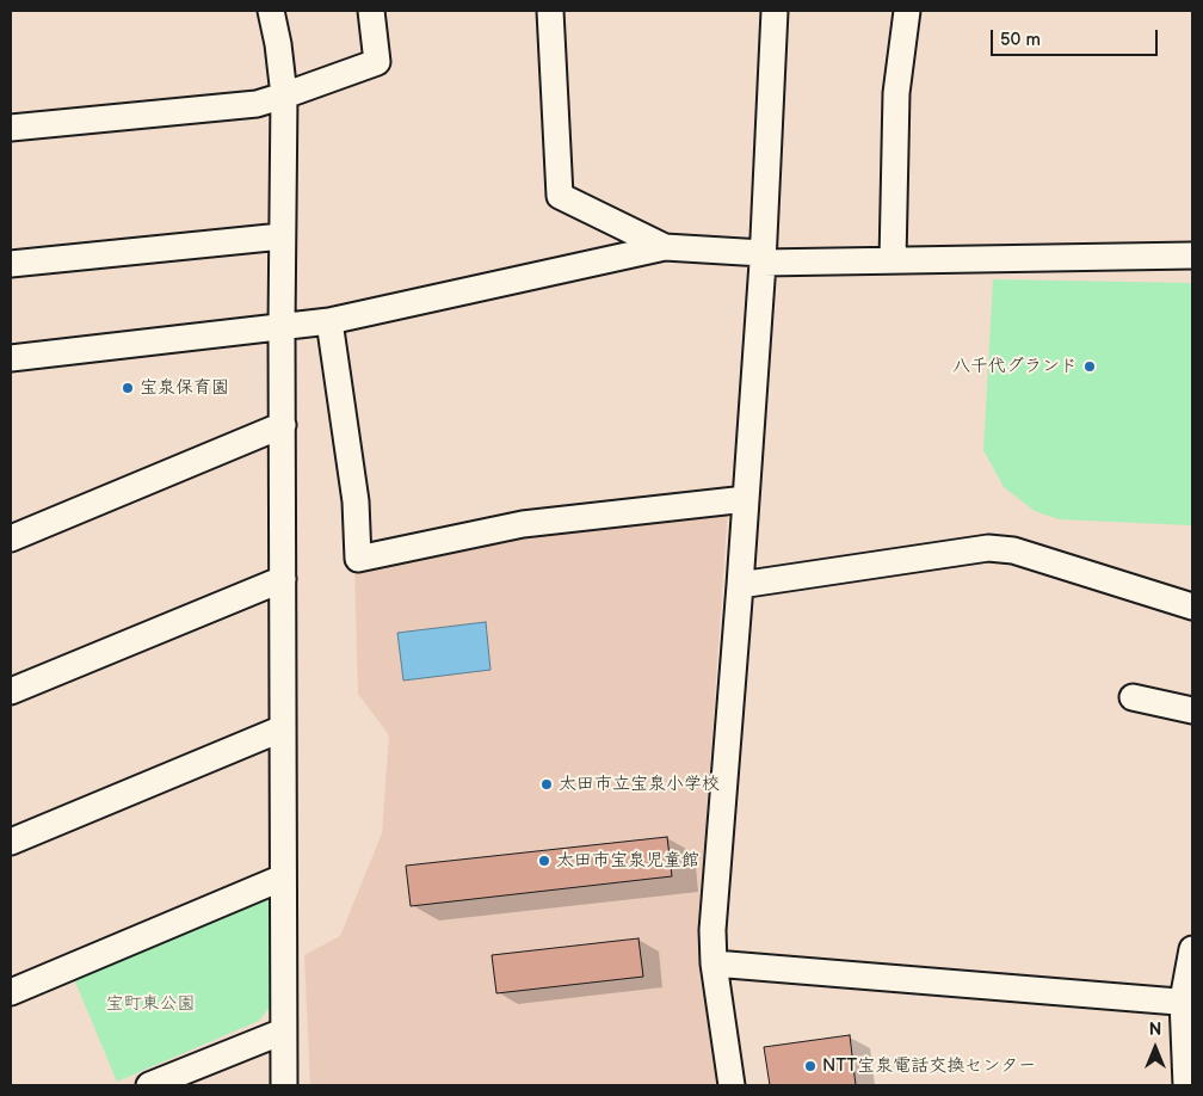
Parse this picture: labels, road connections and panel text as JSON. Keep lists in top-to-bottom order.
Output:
{
  "parks": ["宝町東公園"],
  "places": [
    "八千代グランド",
    "宝泉保育園",
    "太田市立宝泉小学校",
    "太田市宝泉児童館",
    "NTT宝泉電話交換センター"
  ],
  "scale_bar": "50 m",
  "north": "top"
}
